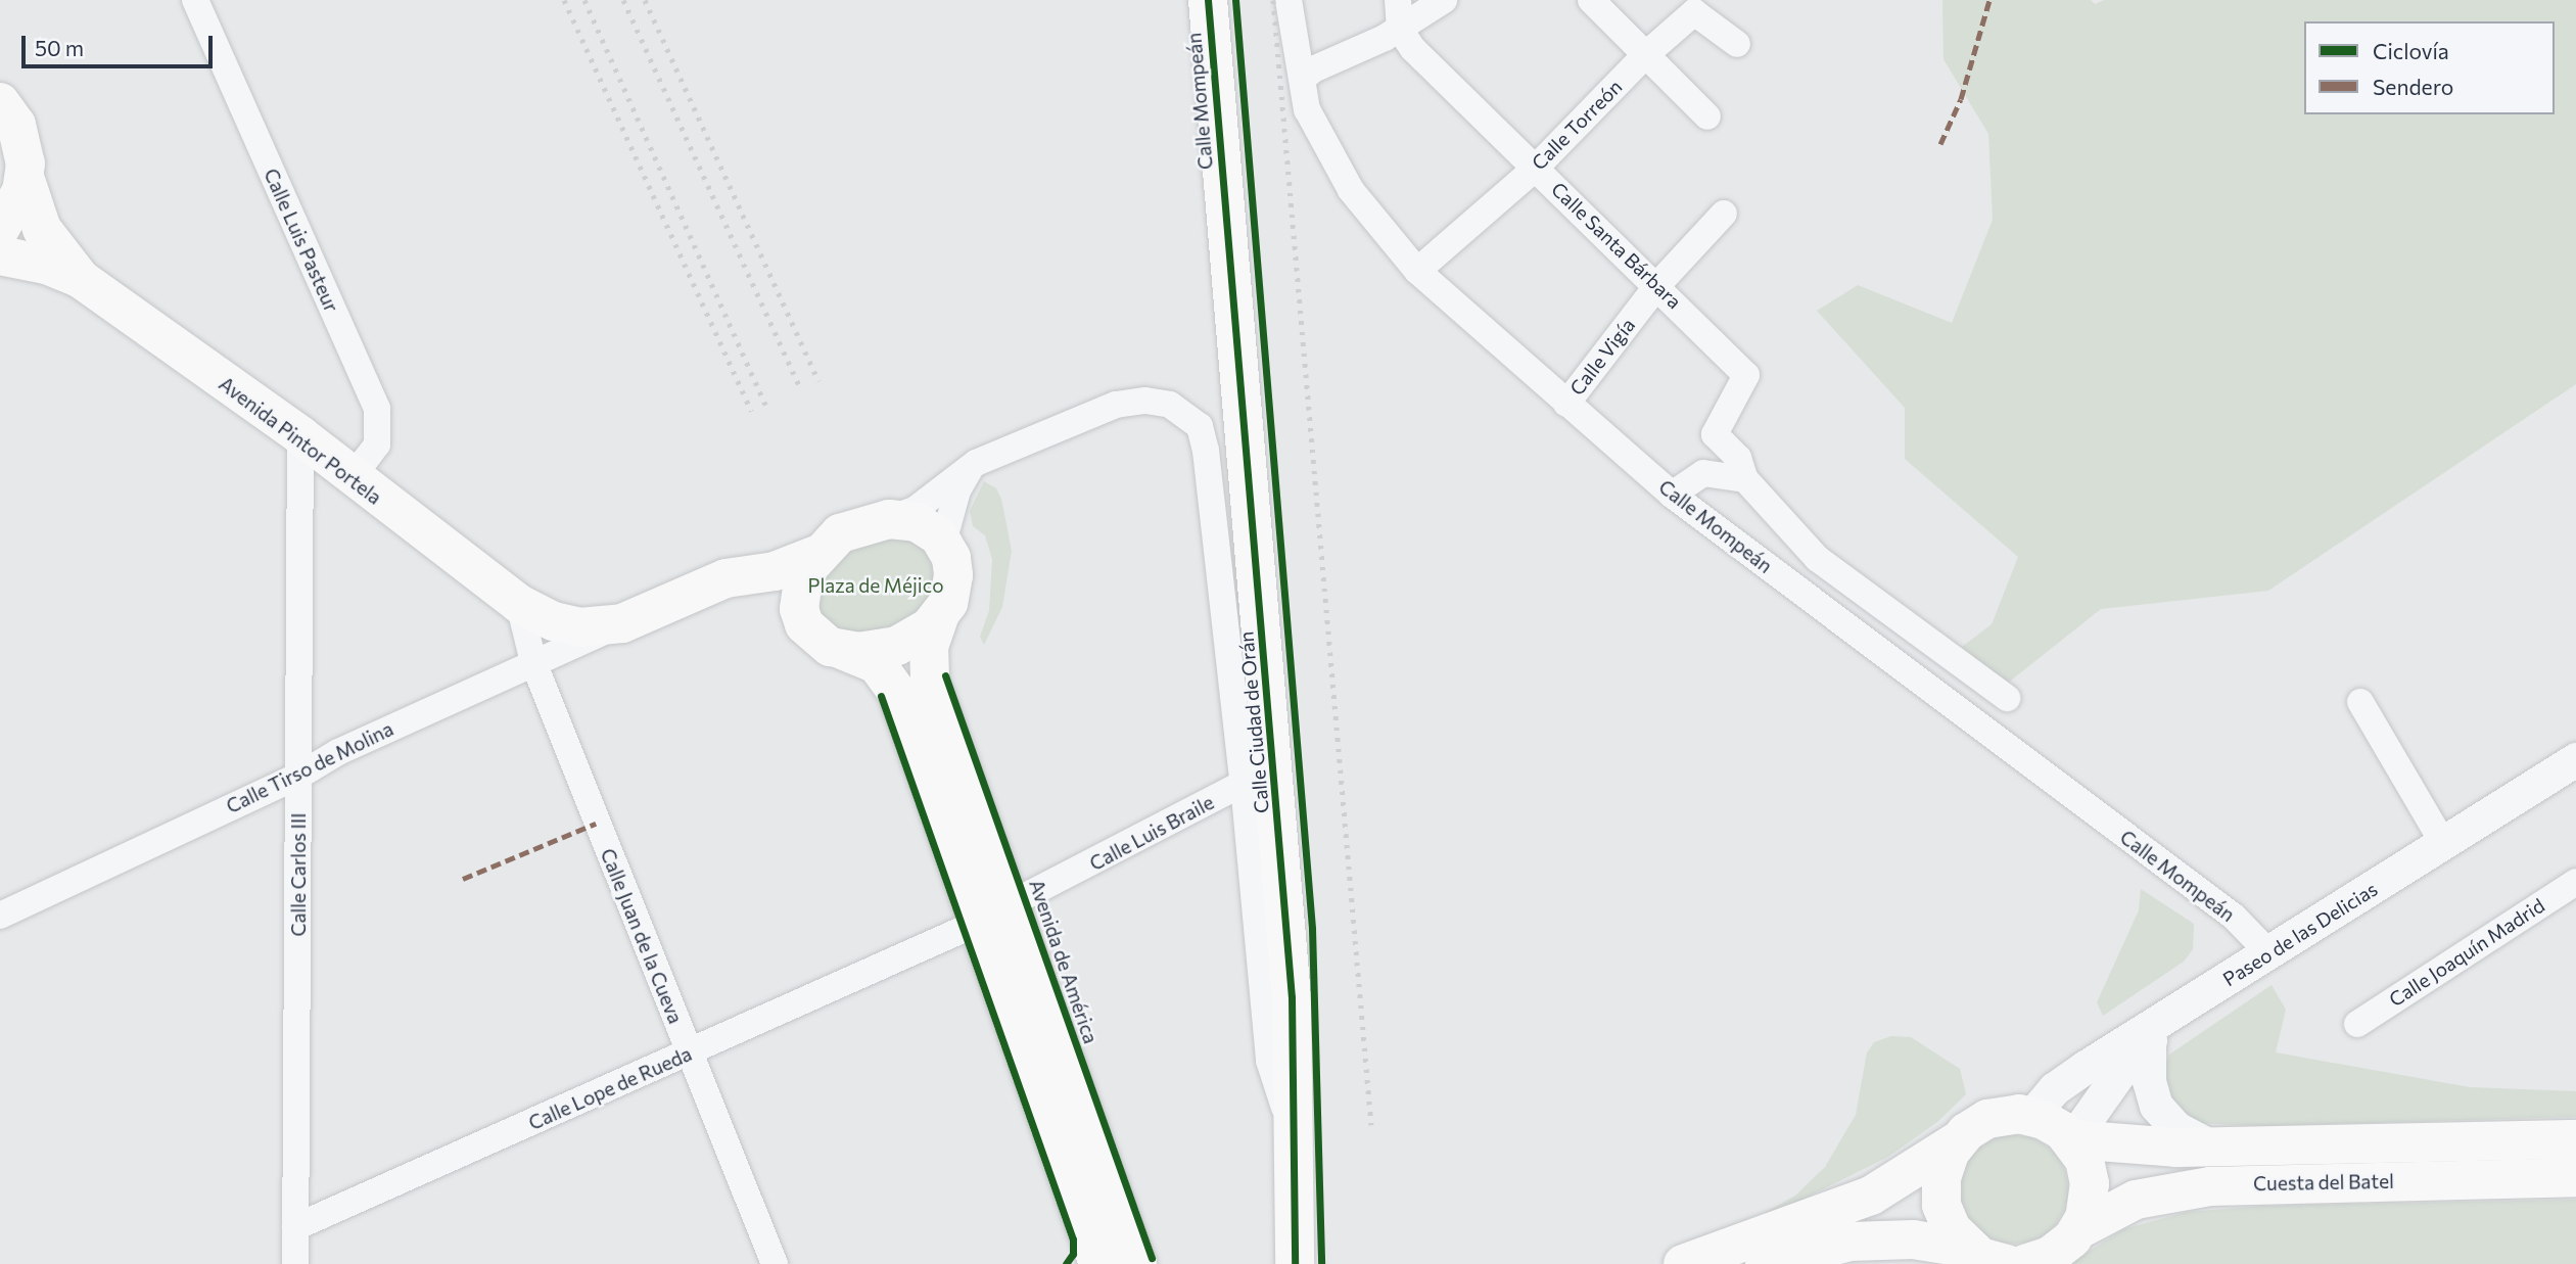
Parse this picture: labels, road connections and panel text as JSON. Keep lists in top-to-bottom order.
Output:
{
  "streets": {
    "main road": [
      "Calle Mompeán",
      "Avenida Pintor Portela",
      "Calle Ciudad de Orán",
      "Calle Tirso de Molina",
      "Avenida de América",
      "Cuesta del Batel"
    ],
    "street": [
      "Calle Torreón",
      "Calle Luis Pasteur",
      "Calle Santa Bárbara",
      "Calle Vigía",
      "Calle Luis Braile",
      "Calle Carlos III",
      "Paseo de las Delicias",
      "Calle Juan de la Cueva",
      "Calle Joaquín Madrid",
      "Calle Lope de Rueda"
    ]
  },
  "crossings": [
    ["Calle Mompeán", "Calle Torreón"],
    ["Calle Mompeán", "Calle Vigía"],
    ["Calle Mompeán", "Calle Ciudad de Orán"],
    ["Calle Mompeán", "Paseo de las Delicias"],
    ["Calle Torreón", "Calle Santa Bárbara"],
    ["Calle Luis Pasteur", "Avenida Pintor Portela"],
    ["Calle Santa Bárbara", "Calle Vigía"],
    ["Avenida Pintor Portela", "Calle Tirso de Molina"],
    ["Avenida Pintor Portela", "Calle Carlos III"],
    ["Avenida Pintor Portela", "Calle Juan de la Cueva"],
    ["Calle Ciudad de Orán", "Calle Luis Braile"],
    ["Calle Tirso de Molina", "Calle Carlos III"],
    ["Calle Tirso de Molina", "Calle Juan de la Cueva"],
    ["Calle Tirso de Molina", "Avenida de América"],
    ["Calle Luis Braile", "Avenida de América"],
    ["Calle Luis Braile", "Calle Lope de Rueda"],
    ["Calle Carlos III", "Calle Lope de Rueda"],
    ["Paseo de las Delicias", "Cuesta del Batel"],
    ["Calle Juan de la Cueva", "Calle Lope de Rueda"],
    ["Avenida de América", "Calle Lope de Rueda"]
  ],
  "parks": ["Plaza de Méjico"],
  "legend": ["Ciclovía", "Sendero"],
  "scale_bar": "50 m"
}
